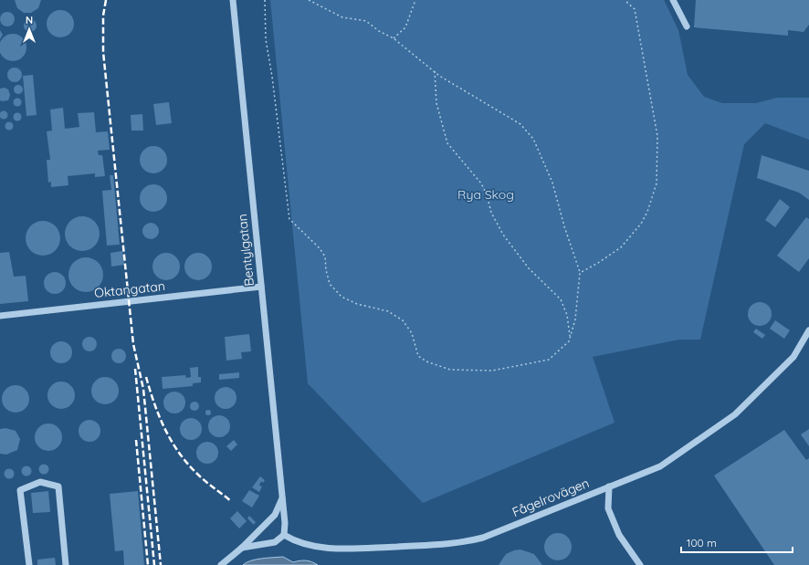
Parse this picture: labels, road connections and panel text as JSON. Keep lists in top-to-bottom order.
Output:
{
  "streets": {
    "lane": ["Bentylgatan", "Oktangatan", "Fågelrovägen"]
  },
  "crossings": [
    ["Bentylgatan", "Oktangatan"]
  ],
  "parks": ["Rya Skog"],
  "scale_bar": "100 m",
  "north": "top"
}
